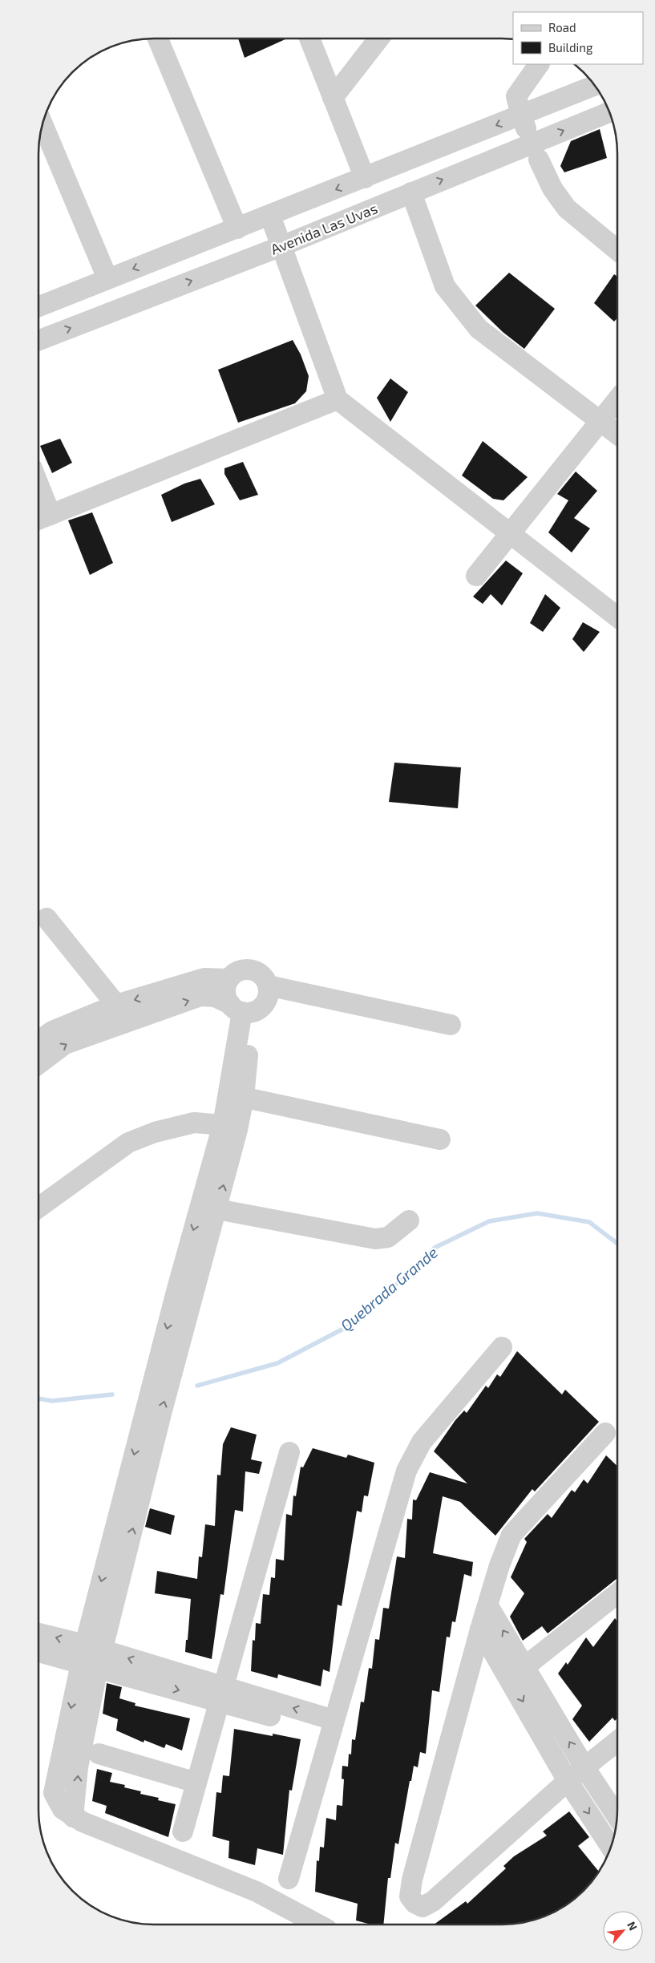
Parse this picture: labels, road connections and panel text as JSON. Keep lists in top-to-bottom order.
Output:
{
  "streets": {
    "street": ["Avenida Las Uvas"]
  },
  "water": ["Quebrada Grande"],
  "legend": ["Road", "Building"],
  "north": "top right"
}
